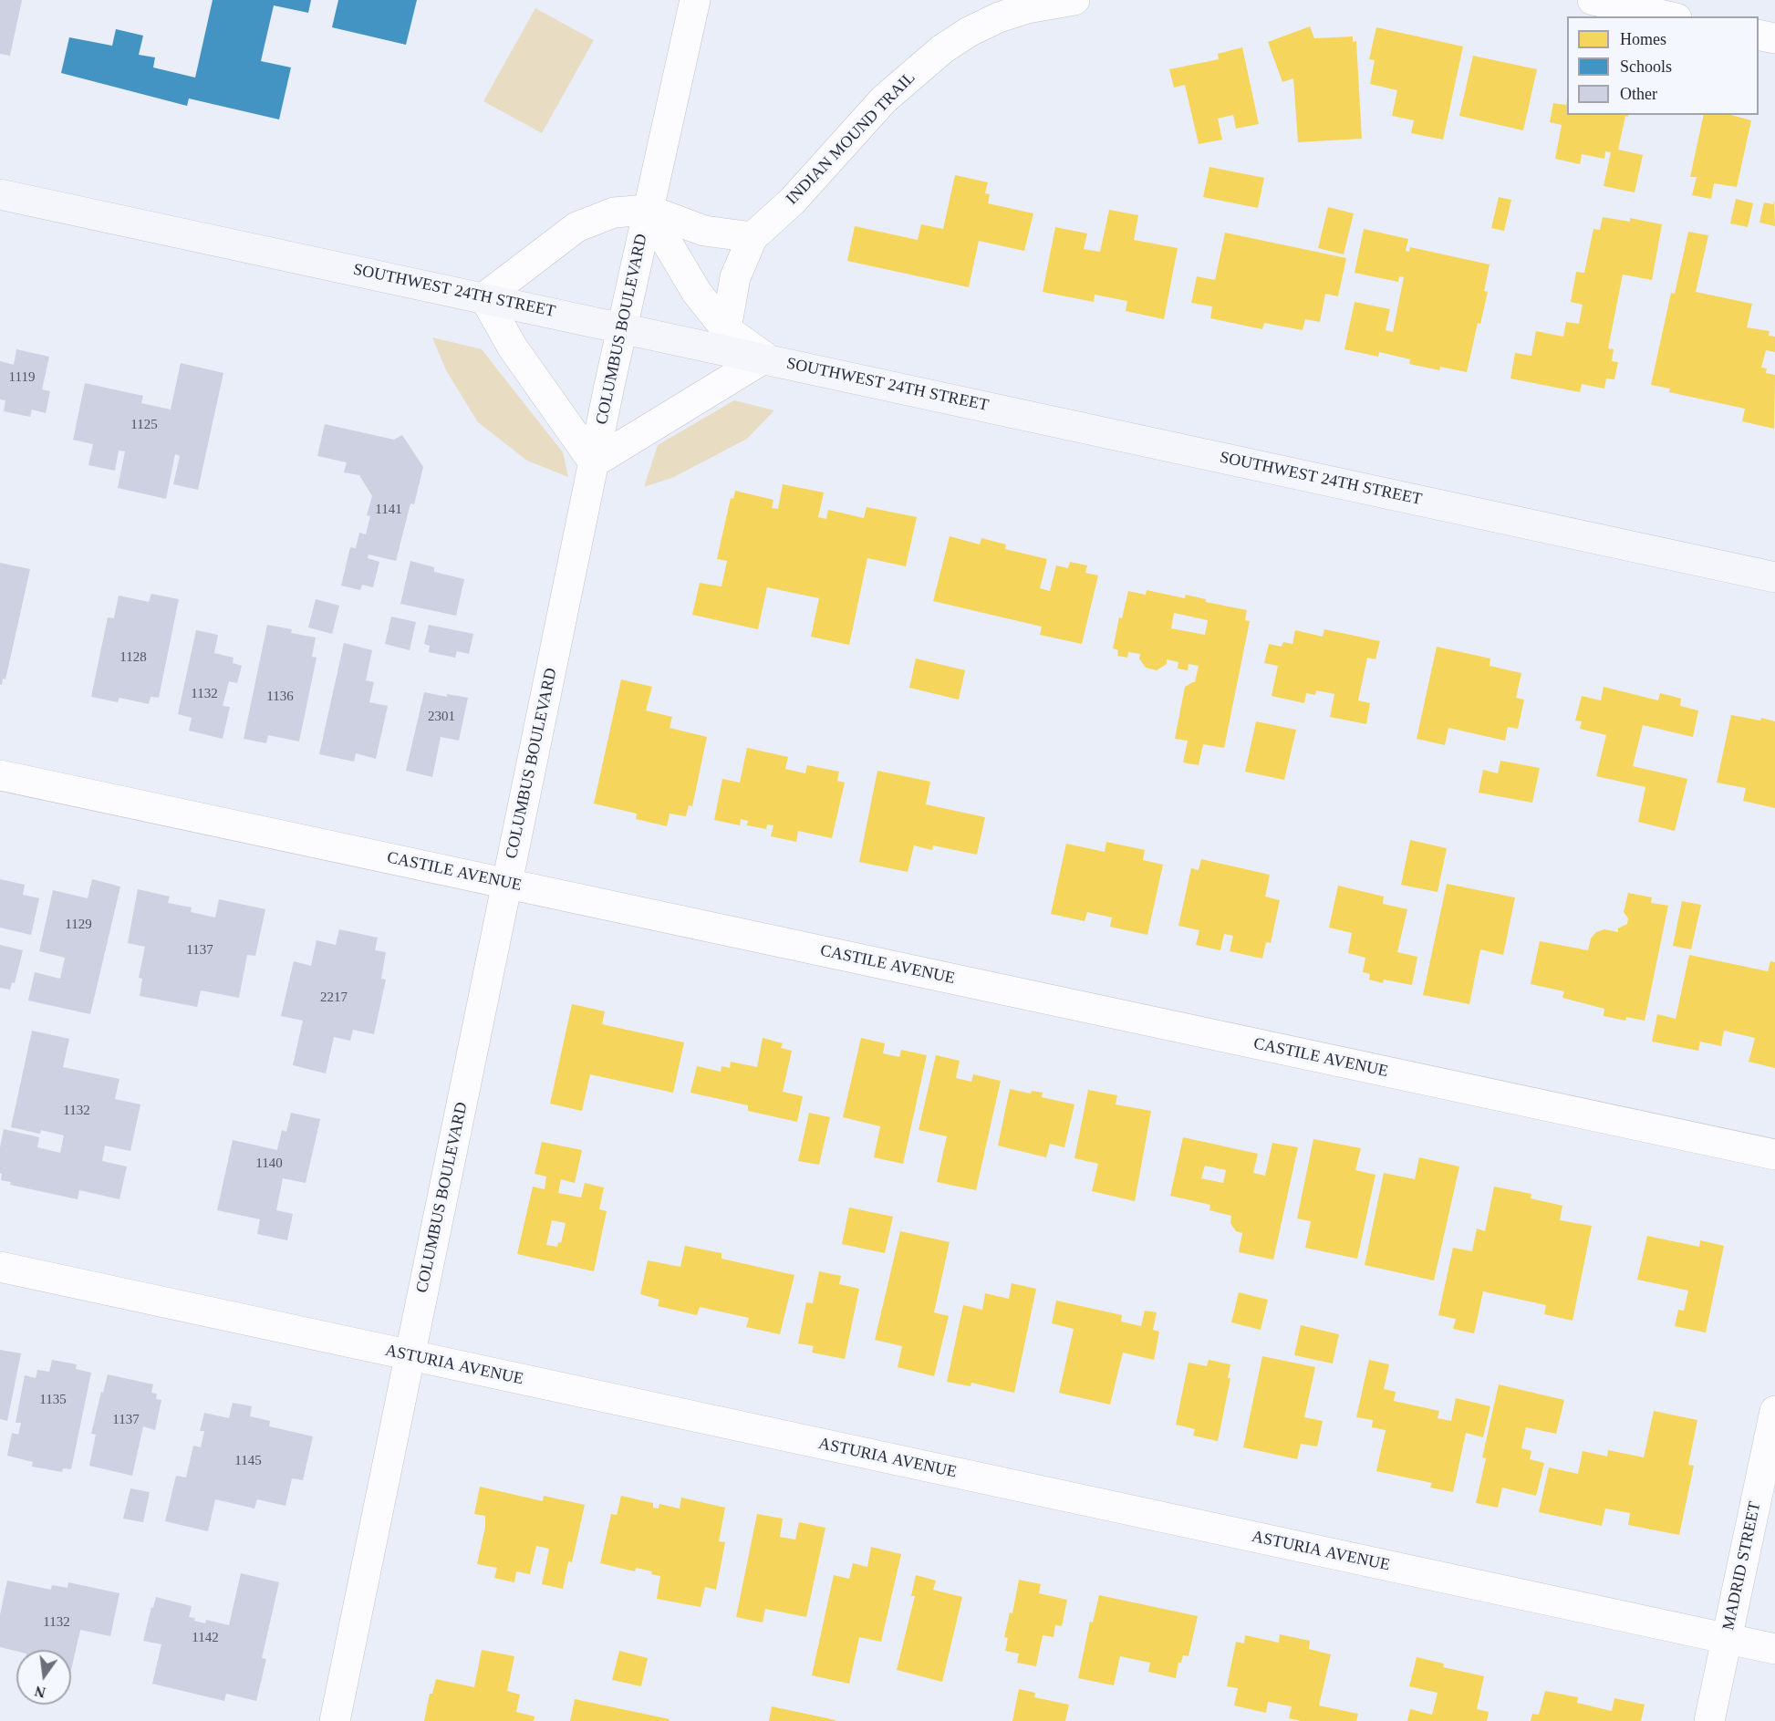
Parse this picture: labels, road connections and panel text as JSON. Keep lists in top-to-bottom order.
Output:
{
  "streets": {
    "street": [
      "INDIAN MOUND TRAIL",
      "SOUTHWEST 24TH STREET",
      "COLUMBUS BOULEVARD",
      "CASTILE AVENUE",
      "ASTURIA AVENUE",
      "MADRID STREET"
    ]
  },
  "crossings": [
    ["SOUTHWEST 24TH STREET", "COLUMBUS BOULEVARD"],
    ["COLUMBUS BOULEVARD", "CASTILE AVENUE"],
    ["COLUMBUS BOULEVARD", "ASTURIA AVENUE"],
    ["ASTURIA AVENUE", "MADRID STREET"]
  ],
  "house_numbers": [
    "1119",
    "1125",
    "1141",
    "1128",
    "1132",
    "1136",
    "2301",
    "1129",
    "1137",
    "2217",
    "1132",
    "1140",
    "1135",
    "1137",
    "1145",
    "1132",
    "1142"
  ],
  "legend": ["Homes", "Schools", "Other"],
  "north": "bottom"
}
